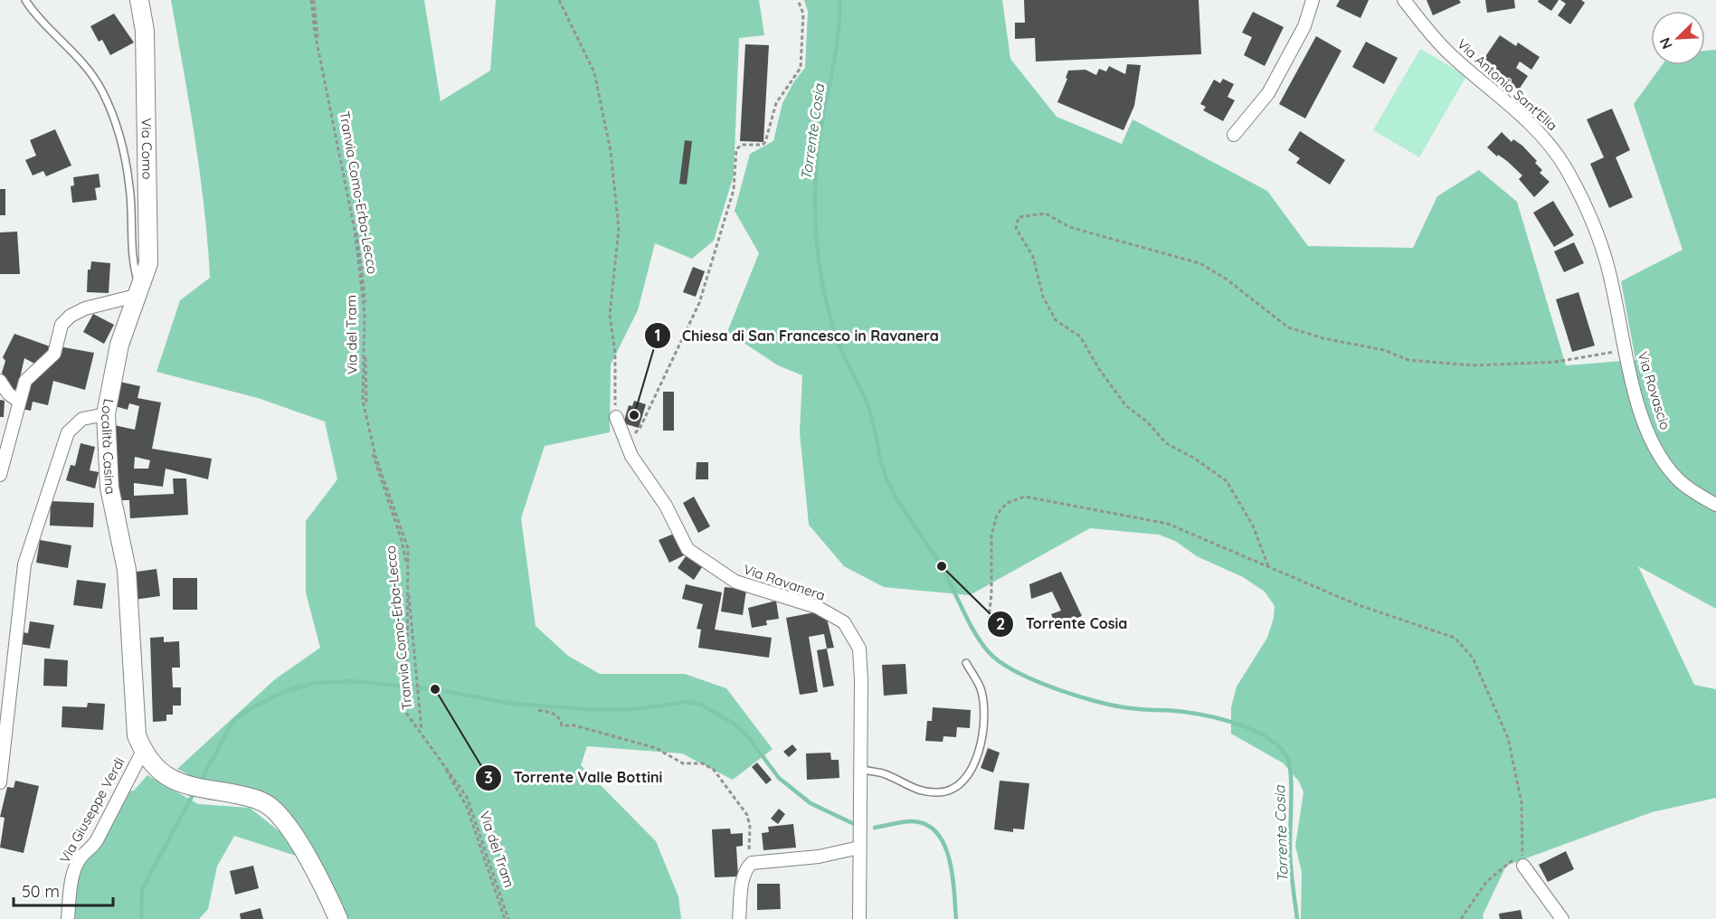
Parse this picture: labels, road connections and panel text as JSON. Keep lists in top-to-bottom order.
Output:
{
  "streets": {
    "street": [
      "Via Antonio Sant'Elia",
      "Via Como",
      "Via Rovascio",
      "Località Casina",
      "Via Ravanera",
      "Via Giuseppe Verdi"
    ],
    "path": ["Tranvia Como-Erba-Lecco", "Via del Tram"]
  },
  "crossings": [
    ["Via Antonio Sant'Elia", "Via Rovascio"],
    ["Via Como", "Località Casina"],
    ["Tranvia Como-Erba-Lecco", "Via del Tram"],
    ["Località Casina", "Via Giuseppe Verdi"]
  ],
  "water": ["Torrente Cosia"],
  "places": ["Chiesa di San Francesco in Ravanera", "Torrente Cosia", "Torrente Valle Bottini"],
  "scale_bar": "50 m",
  "north": "bottom left"
}
